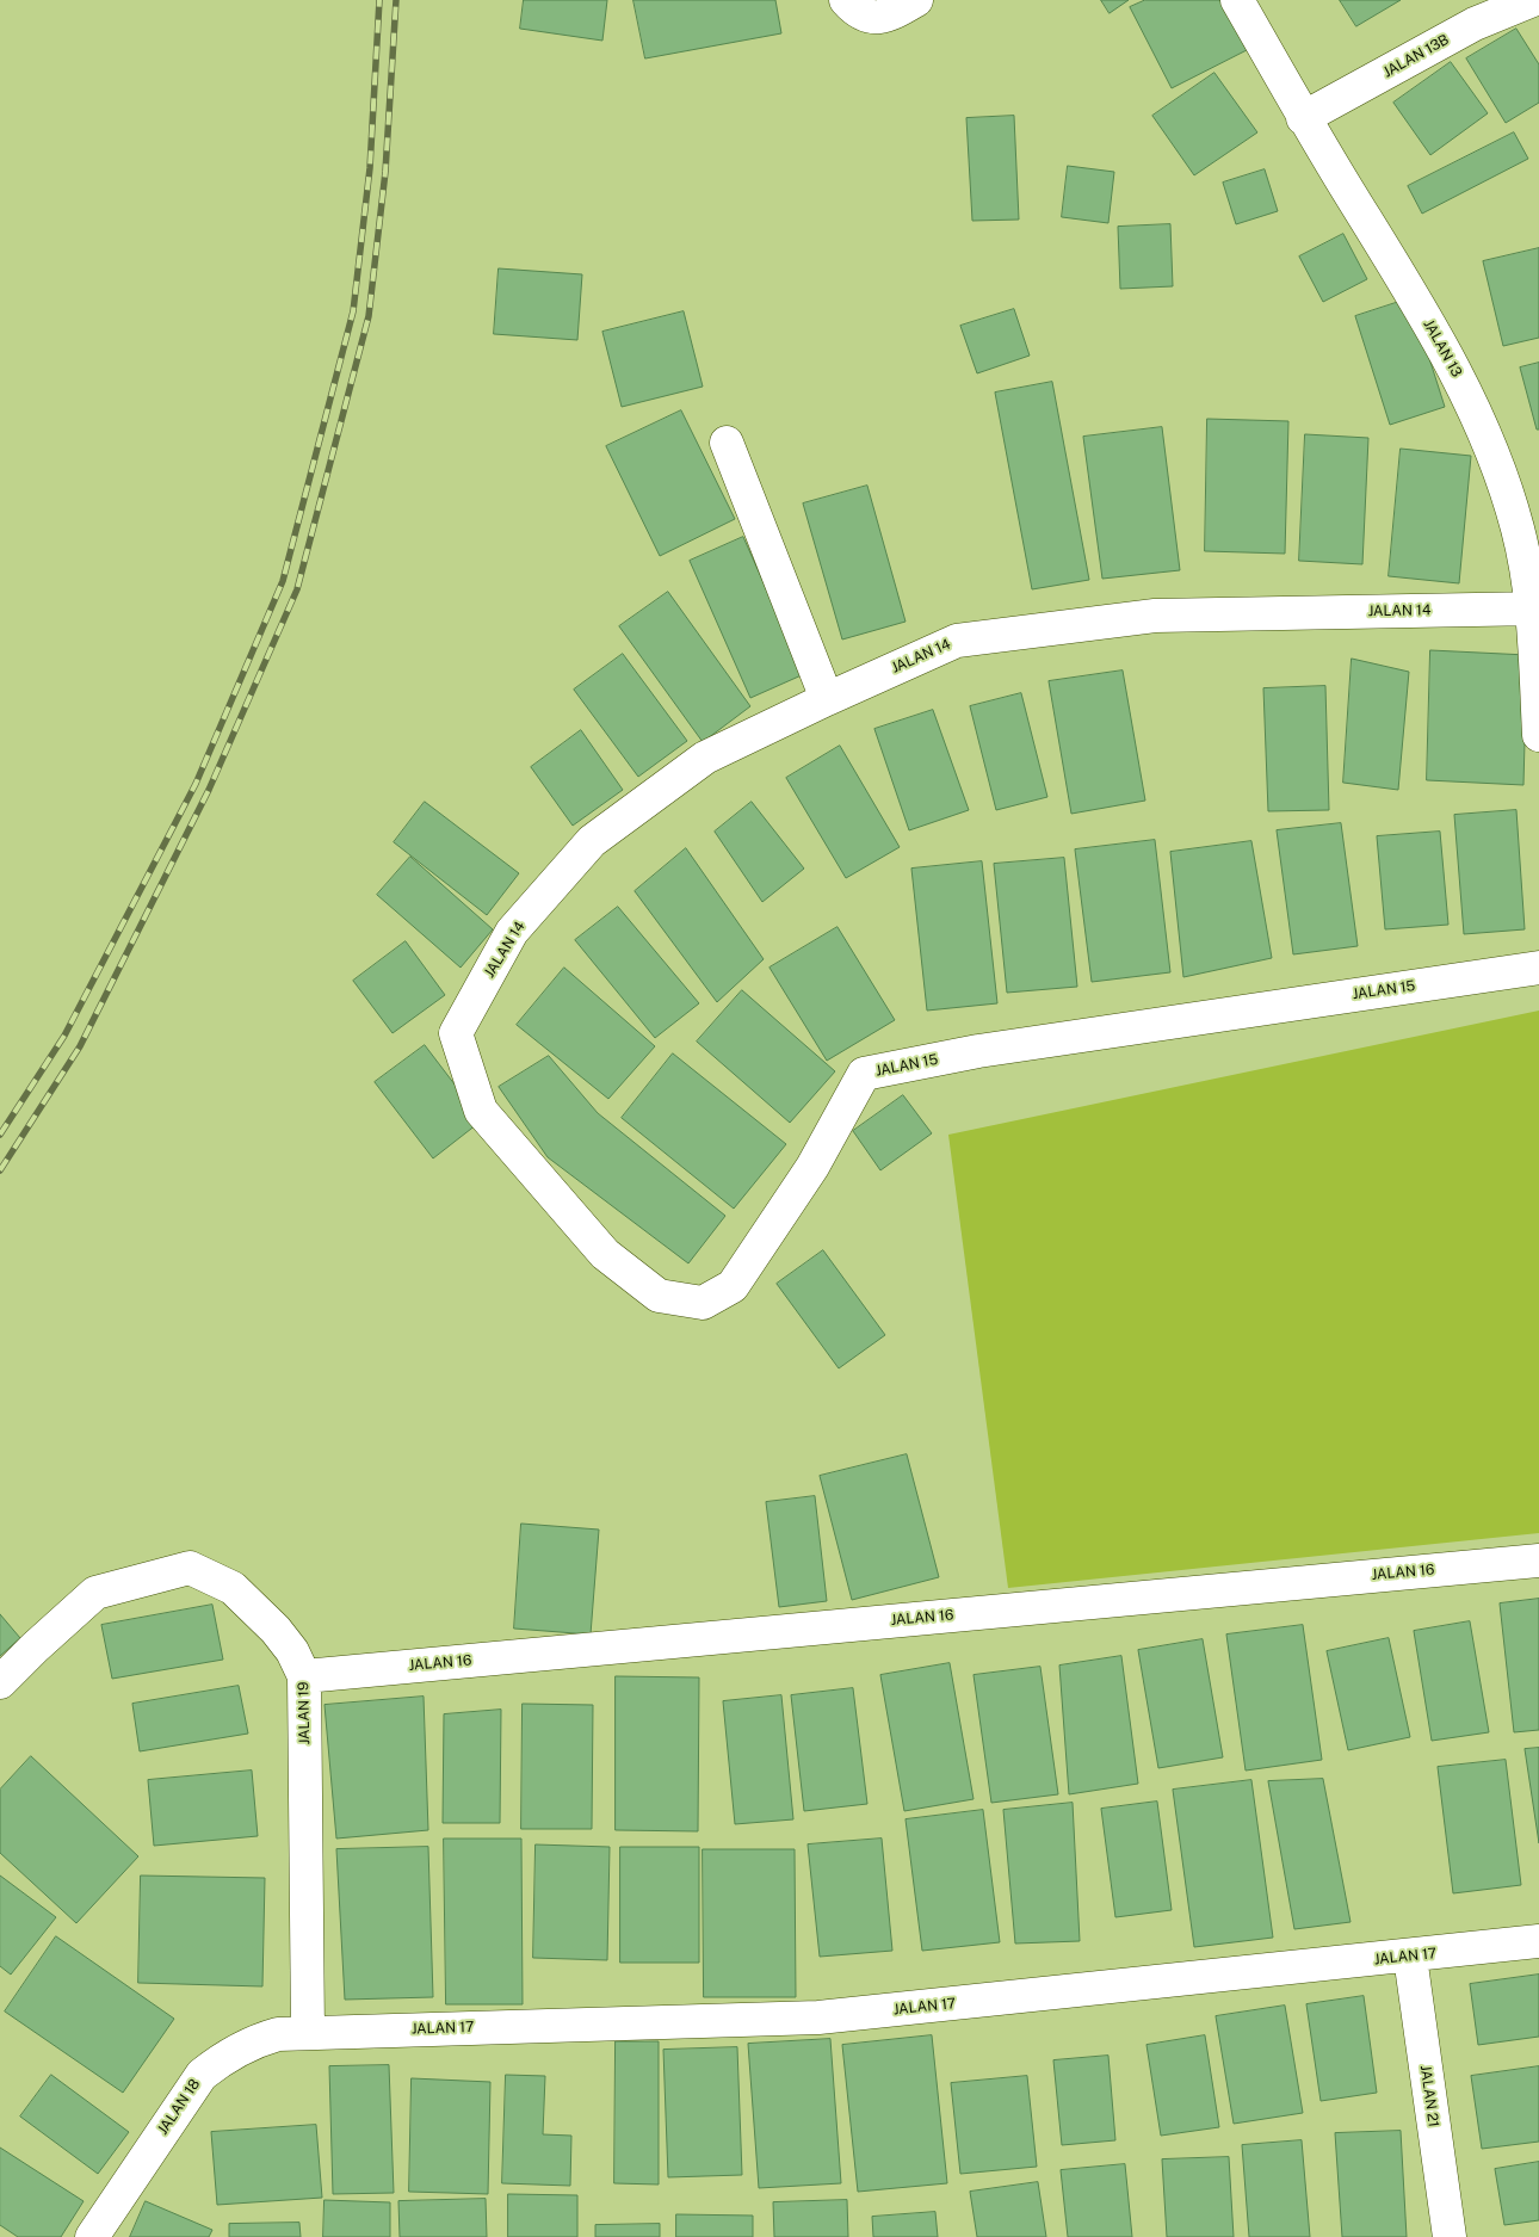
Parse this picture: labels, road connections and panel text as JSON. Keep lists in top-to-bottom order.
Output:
{
  "streets": {
    "street": [
      "JALAN 13B",
      "JALAN 13",
      "JALAN 14",
      "JALAN 15",
      "JALAN 16",
      "JALAN 19",
      "JALAN 17",
      "JALAN 21",
      "JALAN 18"
    ]
  },
  "crossings": [
    ["JALAN 13B", "JALAN 13"],
    ["JALAN 13", "JALAN 14"],
    ["JALAN 14", "JALAN 15"],
    ["JALAN 16", "JALAN 19"],
    ["JALAN 19", "JALAN 17"],
    ["JALAN 19", "JALAN 18"],
    ["JALAN 17", "JALAN 21"],
    ["JALAN 17", "JALAN 18"]
  ]
}
